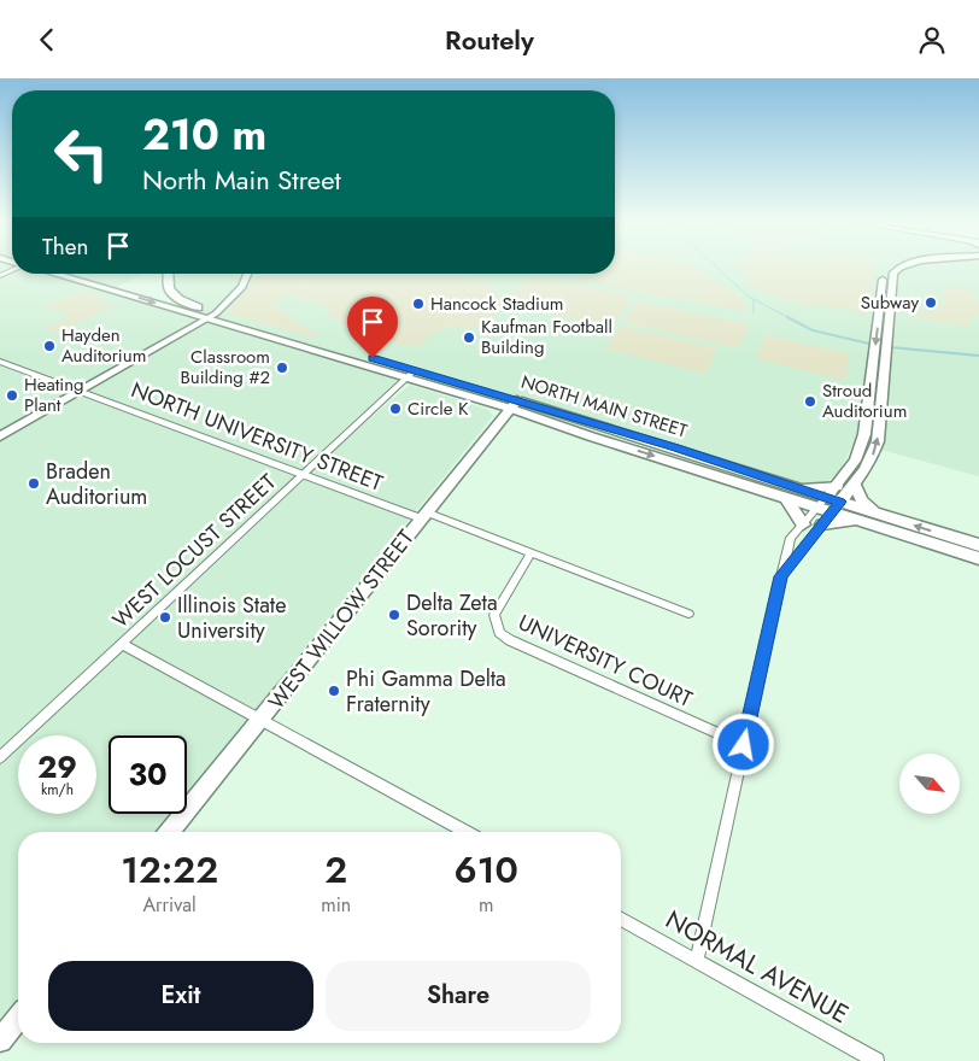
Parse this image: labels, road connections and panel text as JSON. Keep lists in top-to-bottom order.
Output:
{
  "streets": {
    "main road": ["NORTH MAIN STREET", "WEST WILLOW STREET"],
    "street": [
      "NORTH UNIVERSITY STREET",
      "WEST LOCUST STREET",
      "UNIVERSITY COURT",
      "NORMAL AVENUE"
    ]
  },
  "crossings": [
    ["NORTH MAIN STREET", "WEST LOCUST STREET"],
    ["NORTH MAIN STREET", "WEST WILLOW STREET"],
    ["NORTH UNIVERSITY STREET", "WEST LOCUST STREET"],
    ["NORTH UNIVERSITY STREET", "WEST WILLOW STREET"],
    ["NORTH UNIVERSITY STREET", "UNIVERSITY COURT"]
  ],
  "places": [
    "Subway",
    "Hancock Stadium",
    "Kaufman Football Building",
    "Hayden Auditorium",
    "Classroom Building #2",
    "Heating Plant",
    "Stroud Auditorium",
    "Circle K",
    "Braden Auditorium",
    "Delta Zeta Sorority",
    "Illinois State University",
    "Phi Gamma Delta Fraternity"
  ],
  "north": "bottom right",
  "page": {
    "header": "Routely",
    "turn": ["210 m", "North Main Street"],
    "then": "Then",
    "speed": "29 km/h",
    "limit": "30",
    "eta": [
      "12:22",
      "Arrival",
      "2",
      "min",
      "610",
      "m"
    ],
    "buttons": ["Exit", "Share"]
  }
}
